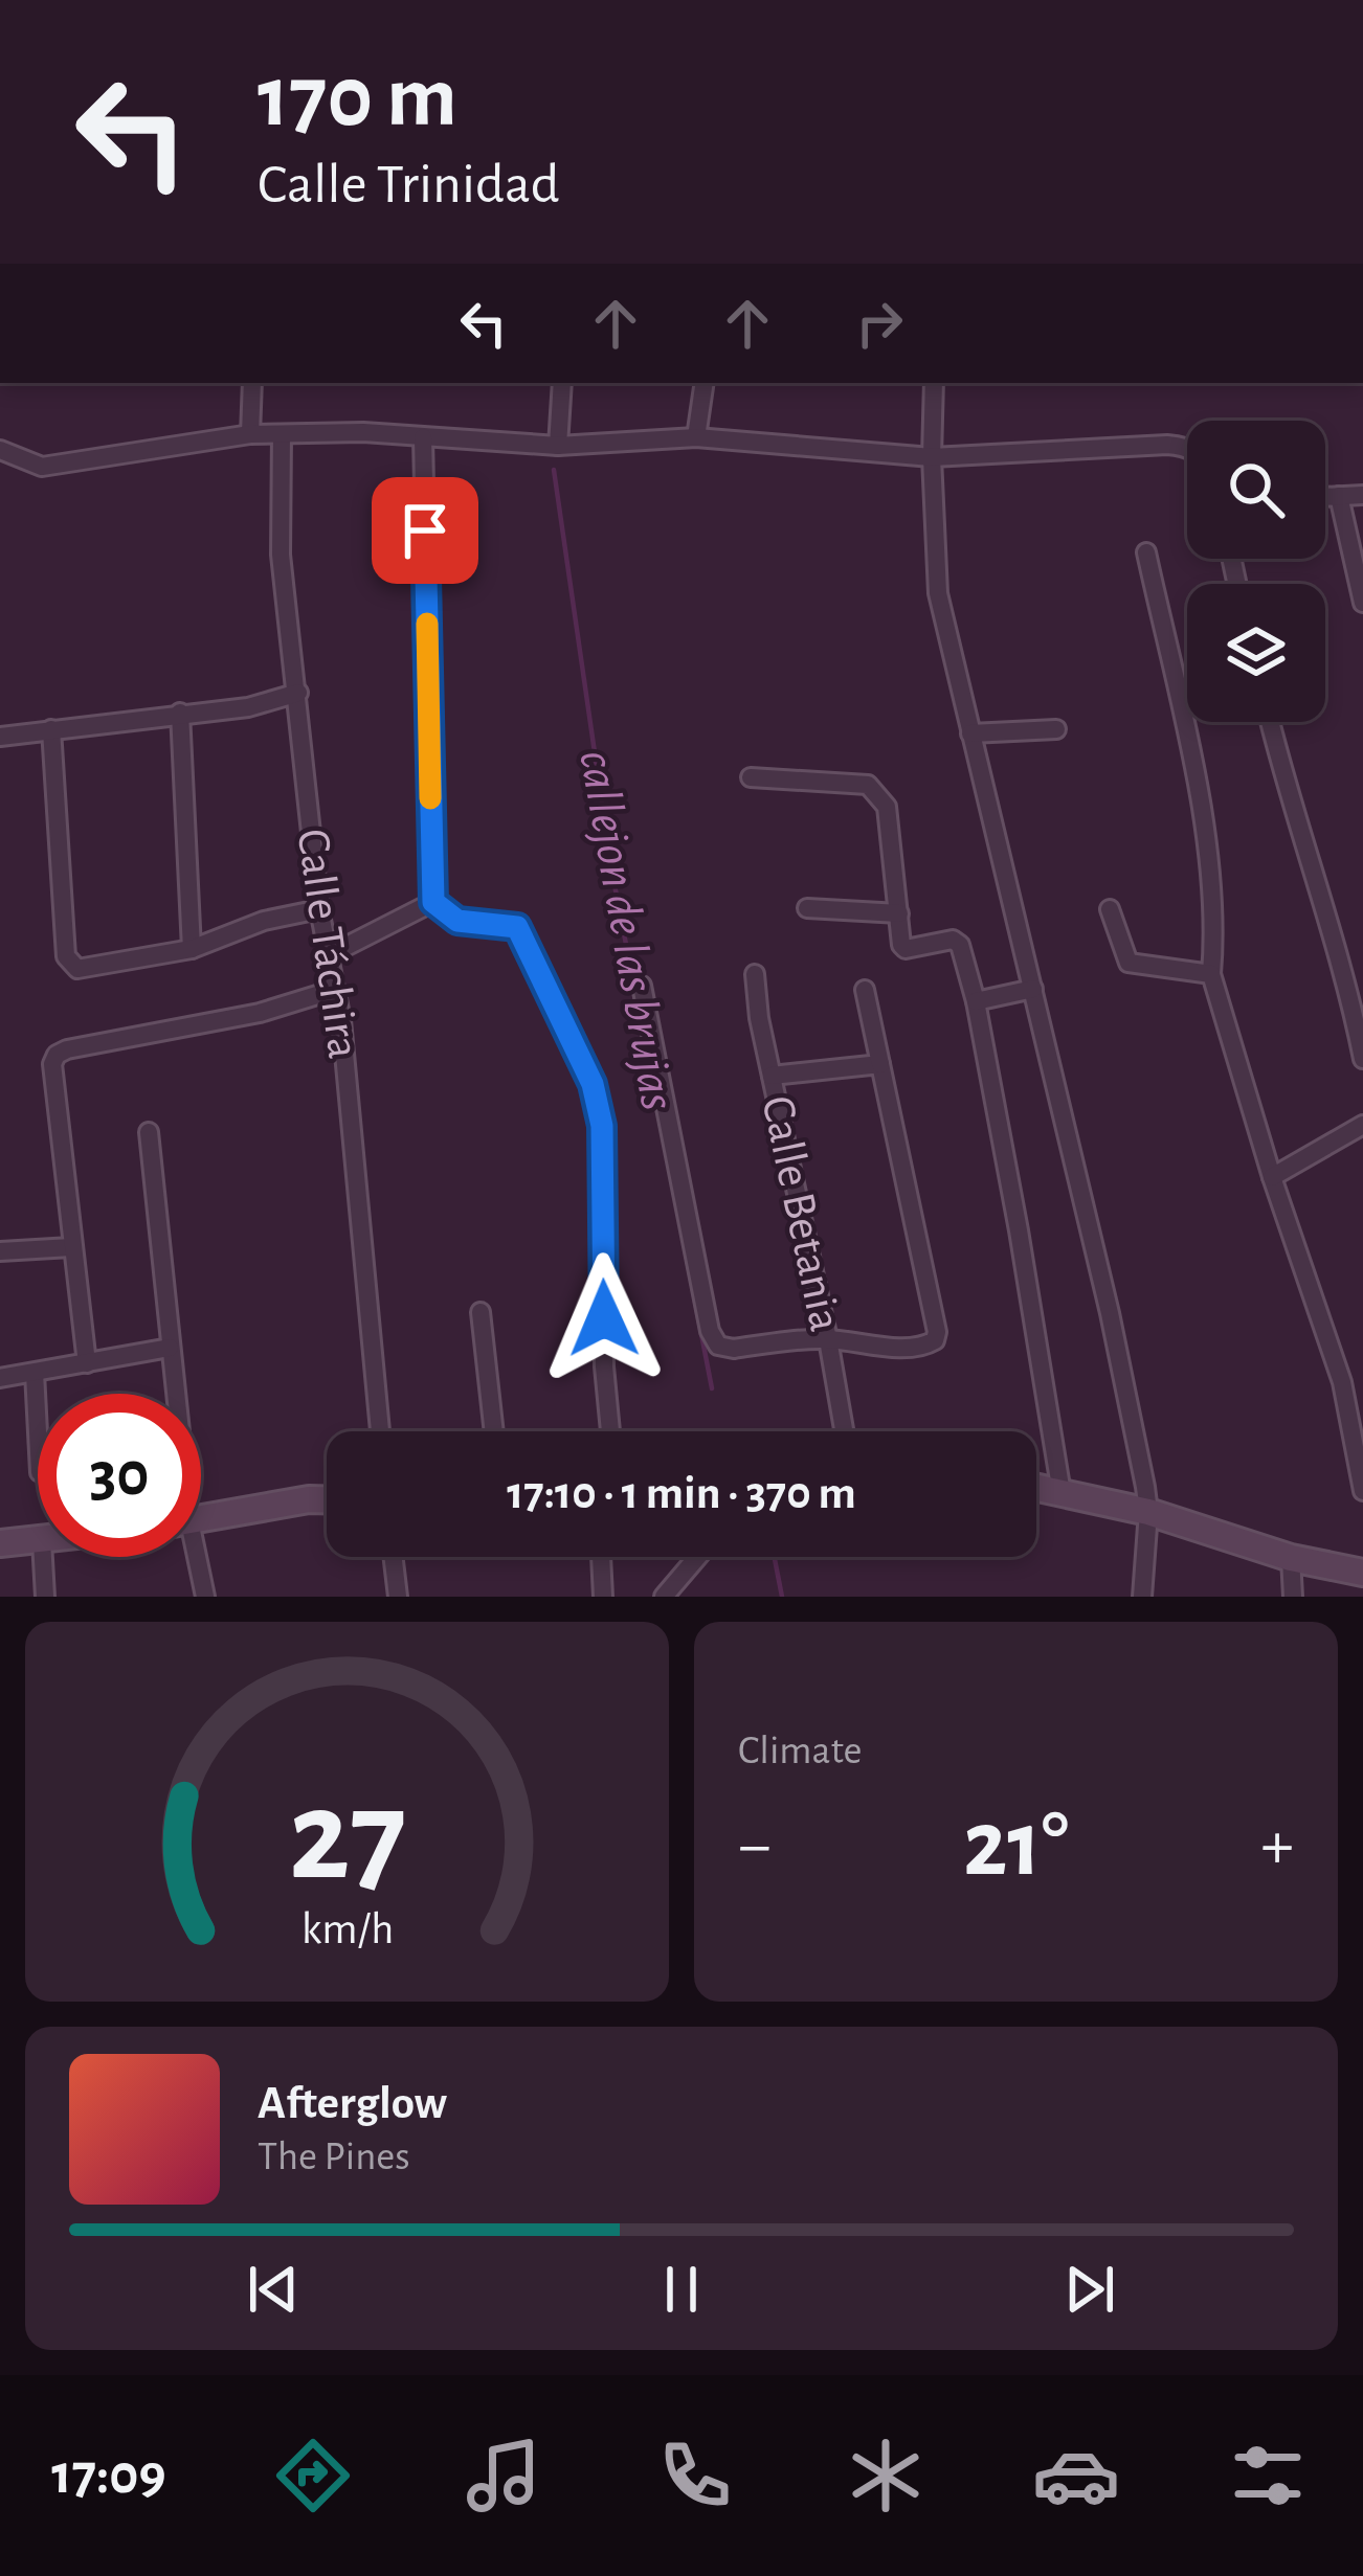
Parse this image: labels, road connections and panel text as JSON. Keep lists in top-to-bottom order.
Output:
{
  "streets": {
    "street": ["Calle Táchira", "Calle Betania"]
  },
  "water": ["callejon de las brujas"],
  "page": {
    "turn": ["170 m", "Calle Trinidad"],
    "limit": "30",
    "trip": "17:10 · 1 min · 370 m",
    "tile": "Climate",
    "heat": ["−", "21°", "+"],
    "song": ["Afterglow", "The Pines"],
    "tabs": "17:09",
    "gauge": ["27", "km/h"]
  }
}
